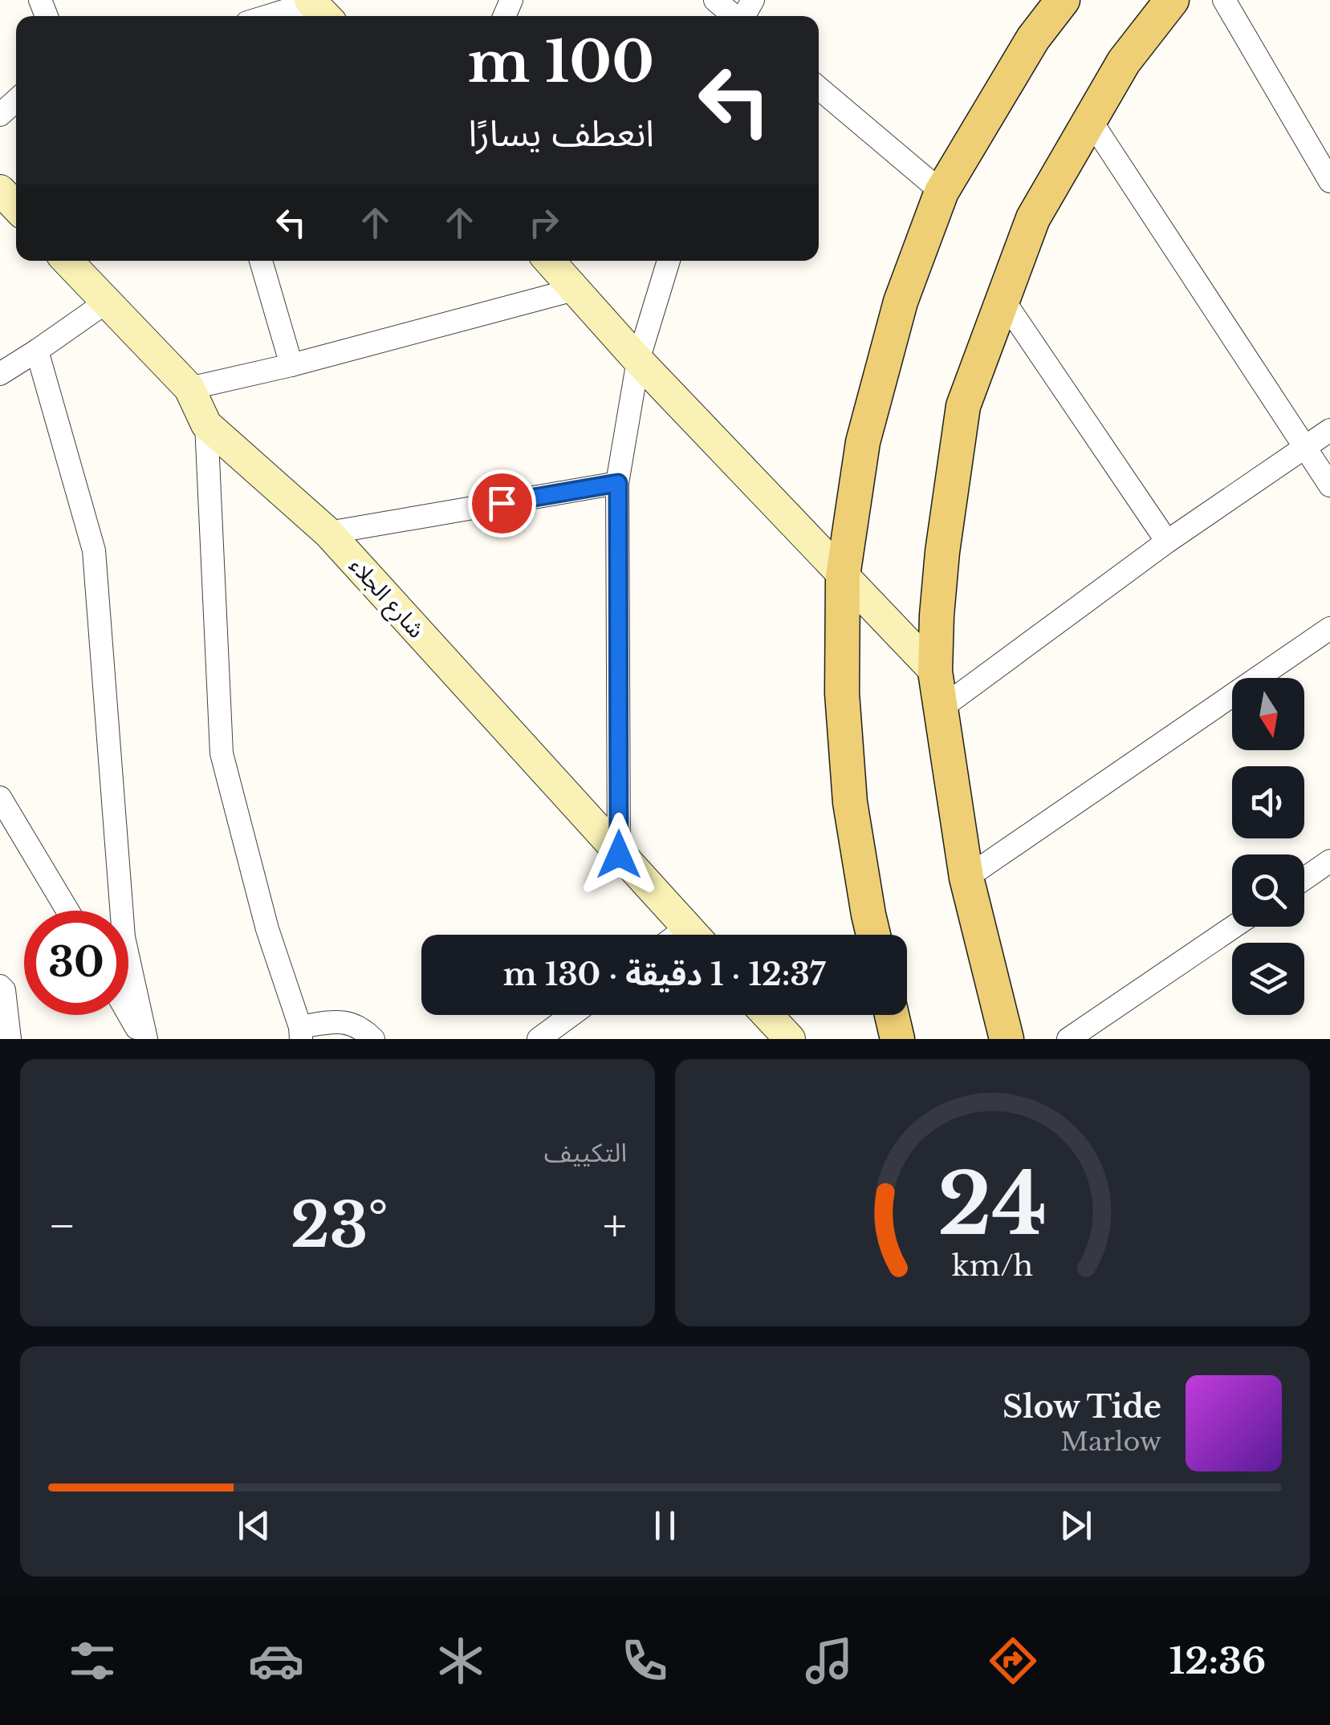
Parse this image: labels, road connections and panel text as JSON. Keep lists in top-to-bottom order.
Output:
{
  "streets": {
    "main road": ["شارع الجلاء"]
  },
  "north": "bottom",
  "page": {
    "turn": ["100 m", "انعطف يسارًا"],
    "limit": "30",
    "trip": "12:37 · 1 دقيقة · 130 m",
    "tile": "التكييف",
    "heat": ["−", "23°", "+"],
    "song": ["Slow Tide", "Marlow"],
    "tabs": "12:36",
    "gauge": ["24", "km/h"]
  }
}
